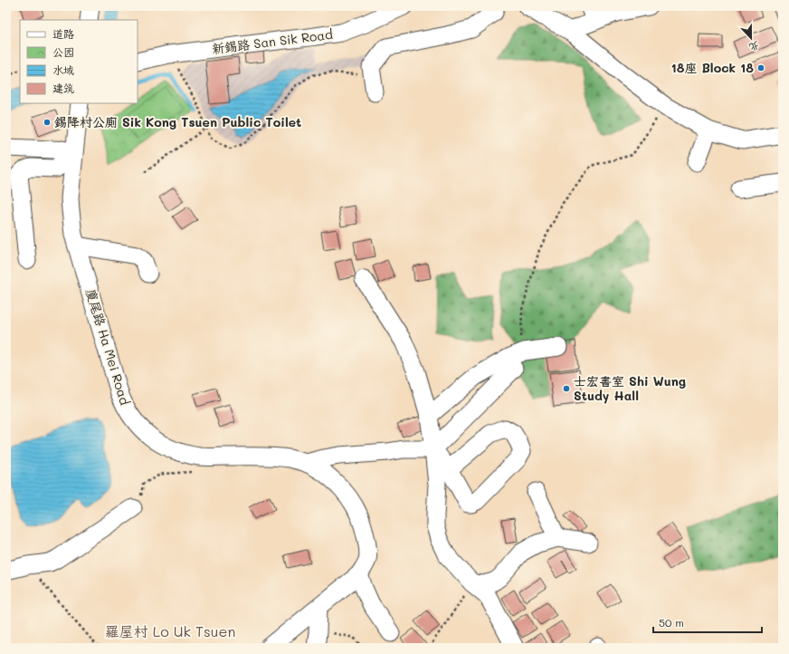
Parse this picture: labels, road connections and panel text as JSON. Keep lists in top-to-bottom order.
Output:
{
  "streets": {
    "street": ["新錫路 San Sik Road", "廈尾路 Ha Mei Road"]
  },
  "districts": ["羅屋村 Lo Uk Tsuen"],
  "places": ["18座 Block 18", "錫降村公廁 Sik Kong Tsuen Public Toilet", "士宏書室 Shi Wung Study Hall"],
  "legend": [
    "道路",
    "公园",
    "水域",
    "建筑"
  ],
  "scale_bar": "50 m",
  "north": "bottom"
}
